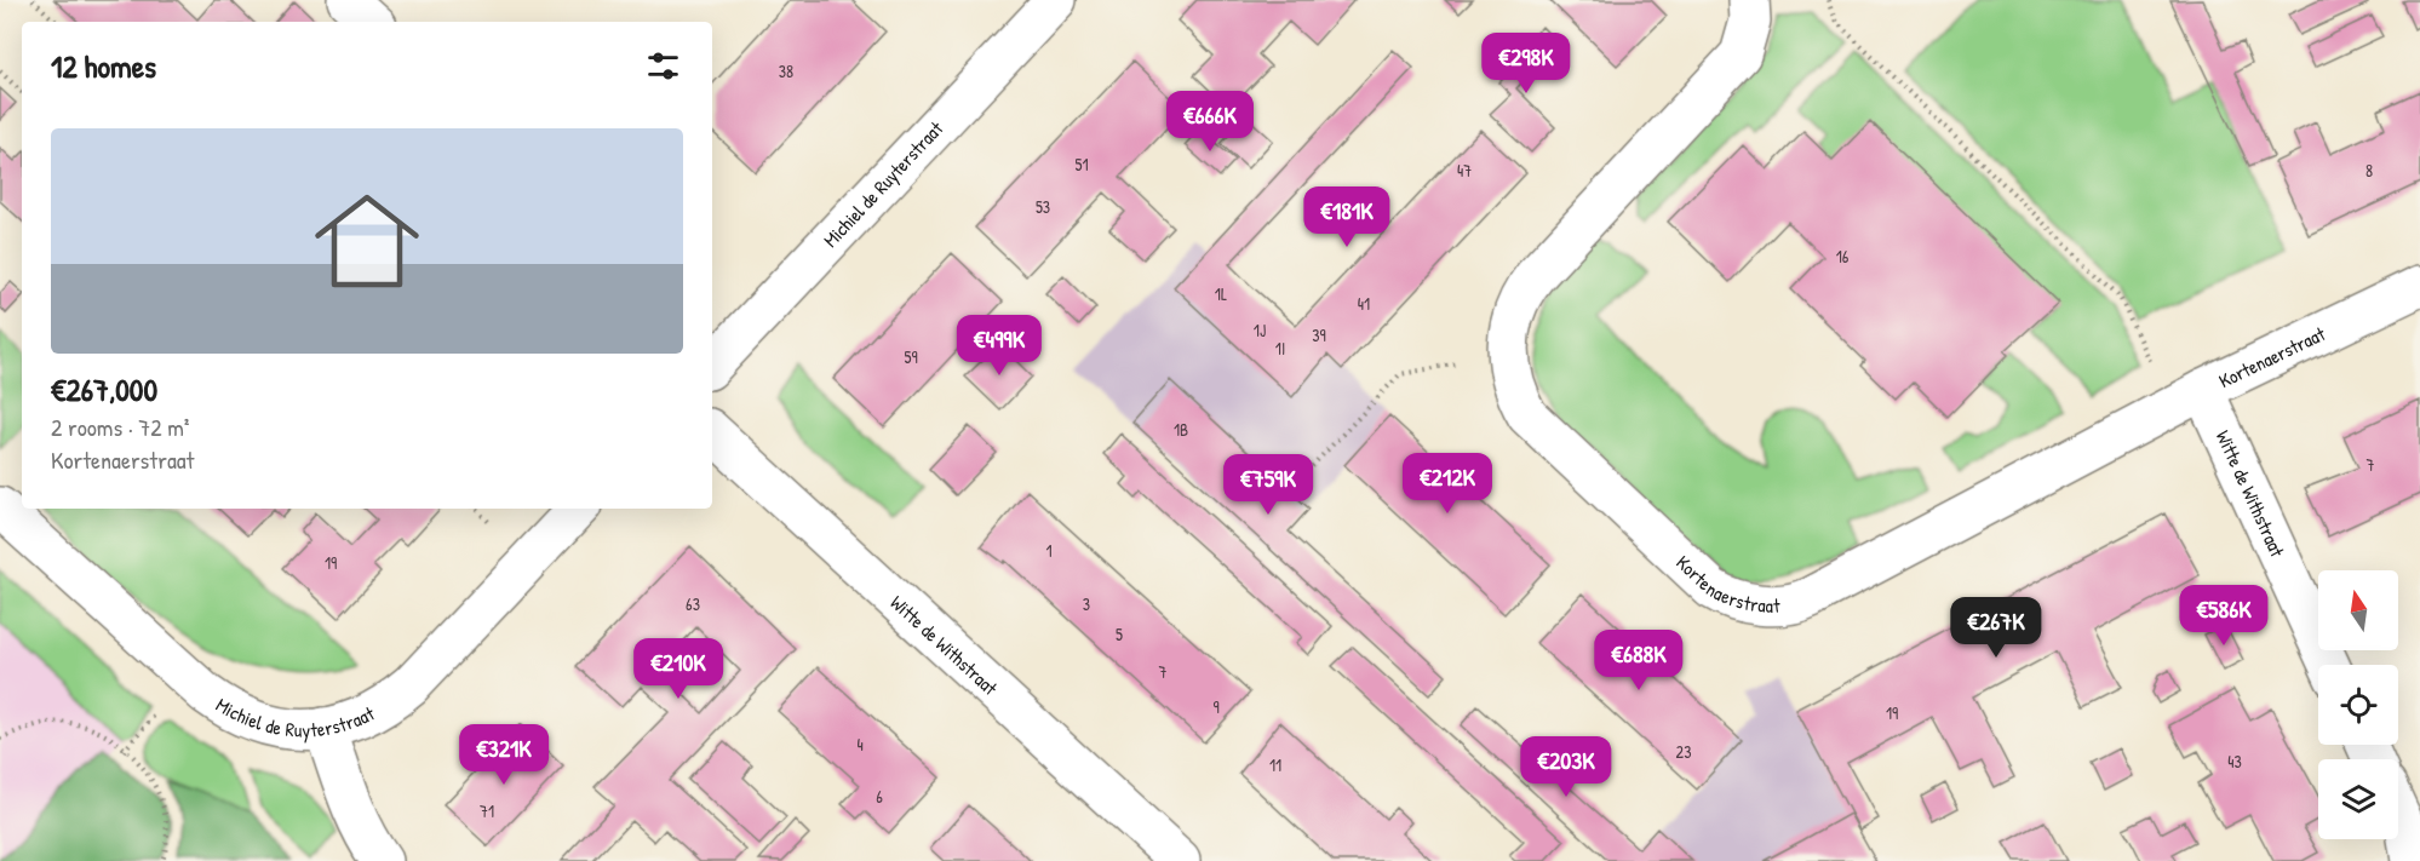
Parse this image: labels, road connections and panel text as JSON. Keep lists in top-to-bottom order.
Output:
{
  "streets": {
    "street": ["Michiel de Ruyterstraat", "Kortenaerstraat", "Witte de Withstraat"]
  },
  "crossings": [
    ["Kortenaerstraat", "Witte de Withstraat"]
  ],
  "house_numbers": [
    "38",
    "51",
    "47",
    "8",
    "53",
    "16",
    "1L",
    "41",
    "1J",
    "39",
    "1I",
    "59",
    "1B",
    "7",
    "1",
    "19",
    "63",
    "3",
    "5",
    "7",
    "9",
    "19",
    "4",
    "23",
    "43",
    "11",
    "6",
    "71"
  ],
  "north": "top",
  "page": {
    "heading": "12 homes",
    "price": [
      "€298K",
      "€666K",
      "€181K",
      "€499K",
      "€212K",
      "€759K",
      "€586K",
      "€267K",
      "€688K",
      "€210K",
      "€321K",
      "€203K"
    ],
    "list": [
      {
        "name": "€267,000",
        "note": "2 rooms · 72 m² · Kortenaerstraat"
      }
    ]
  }
}
